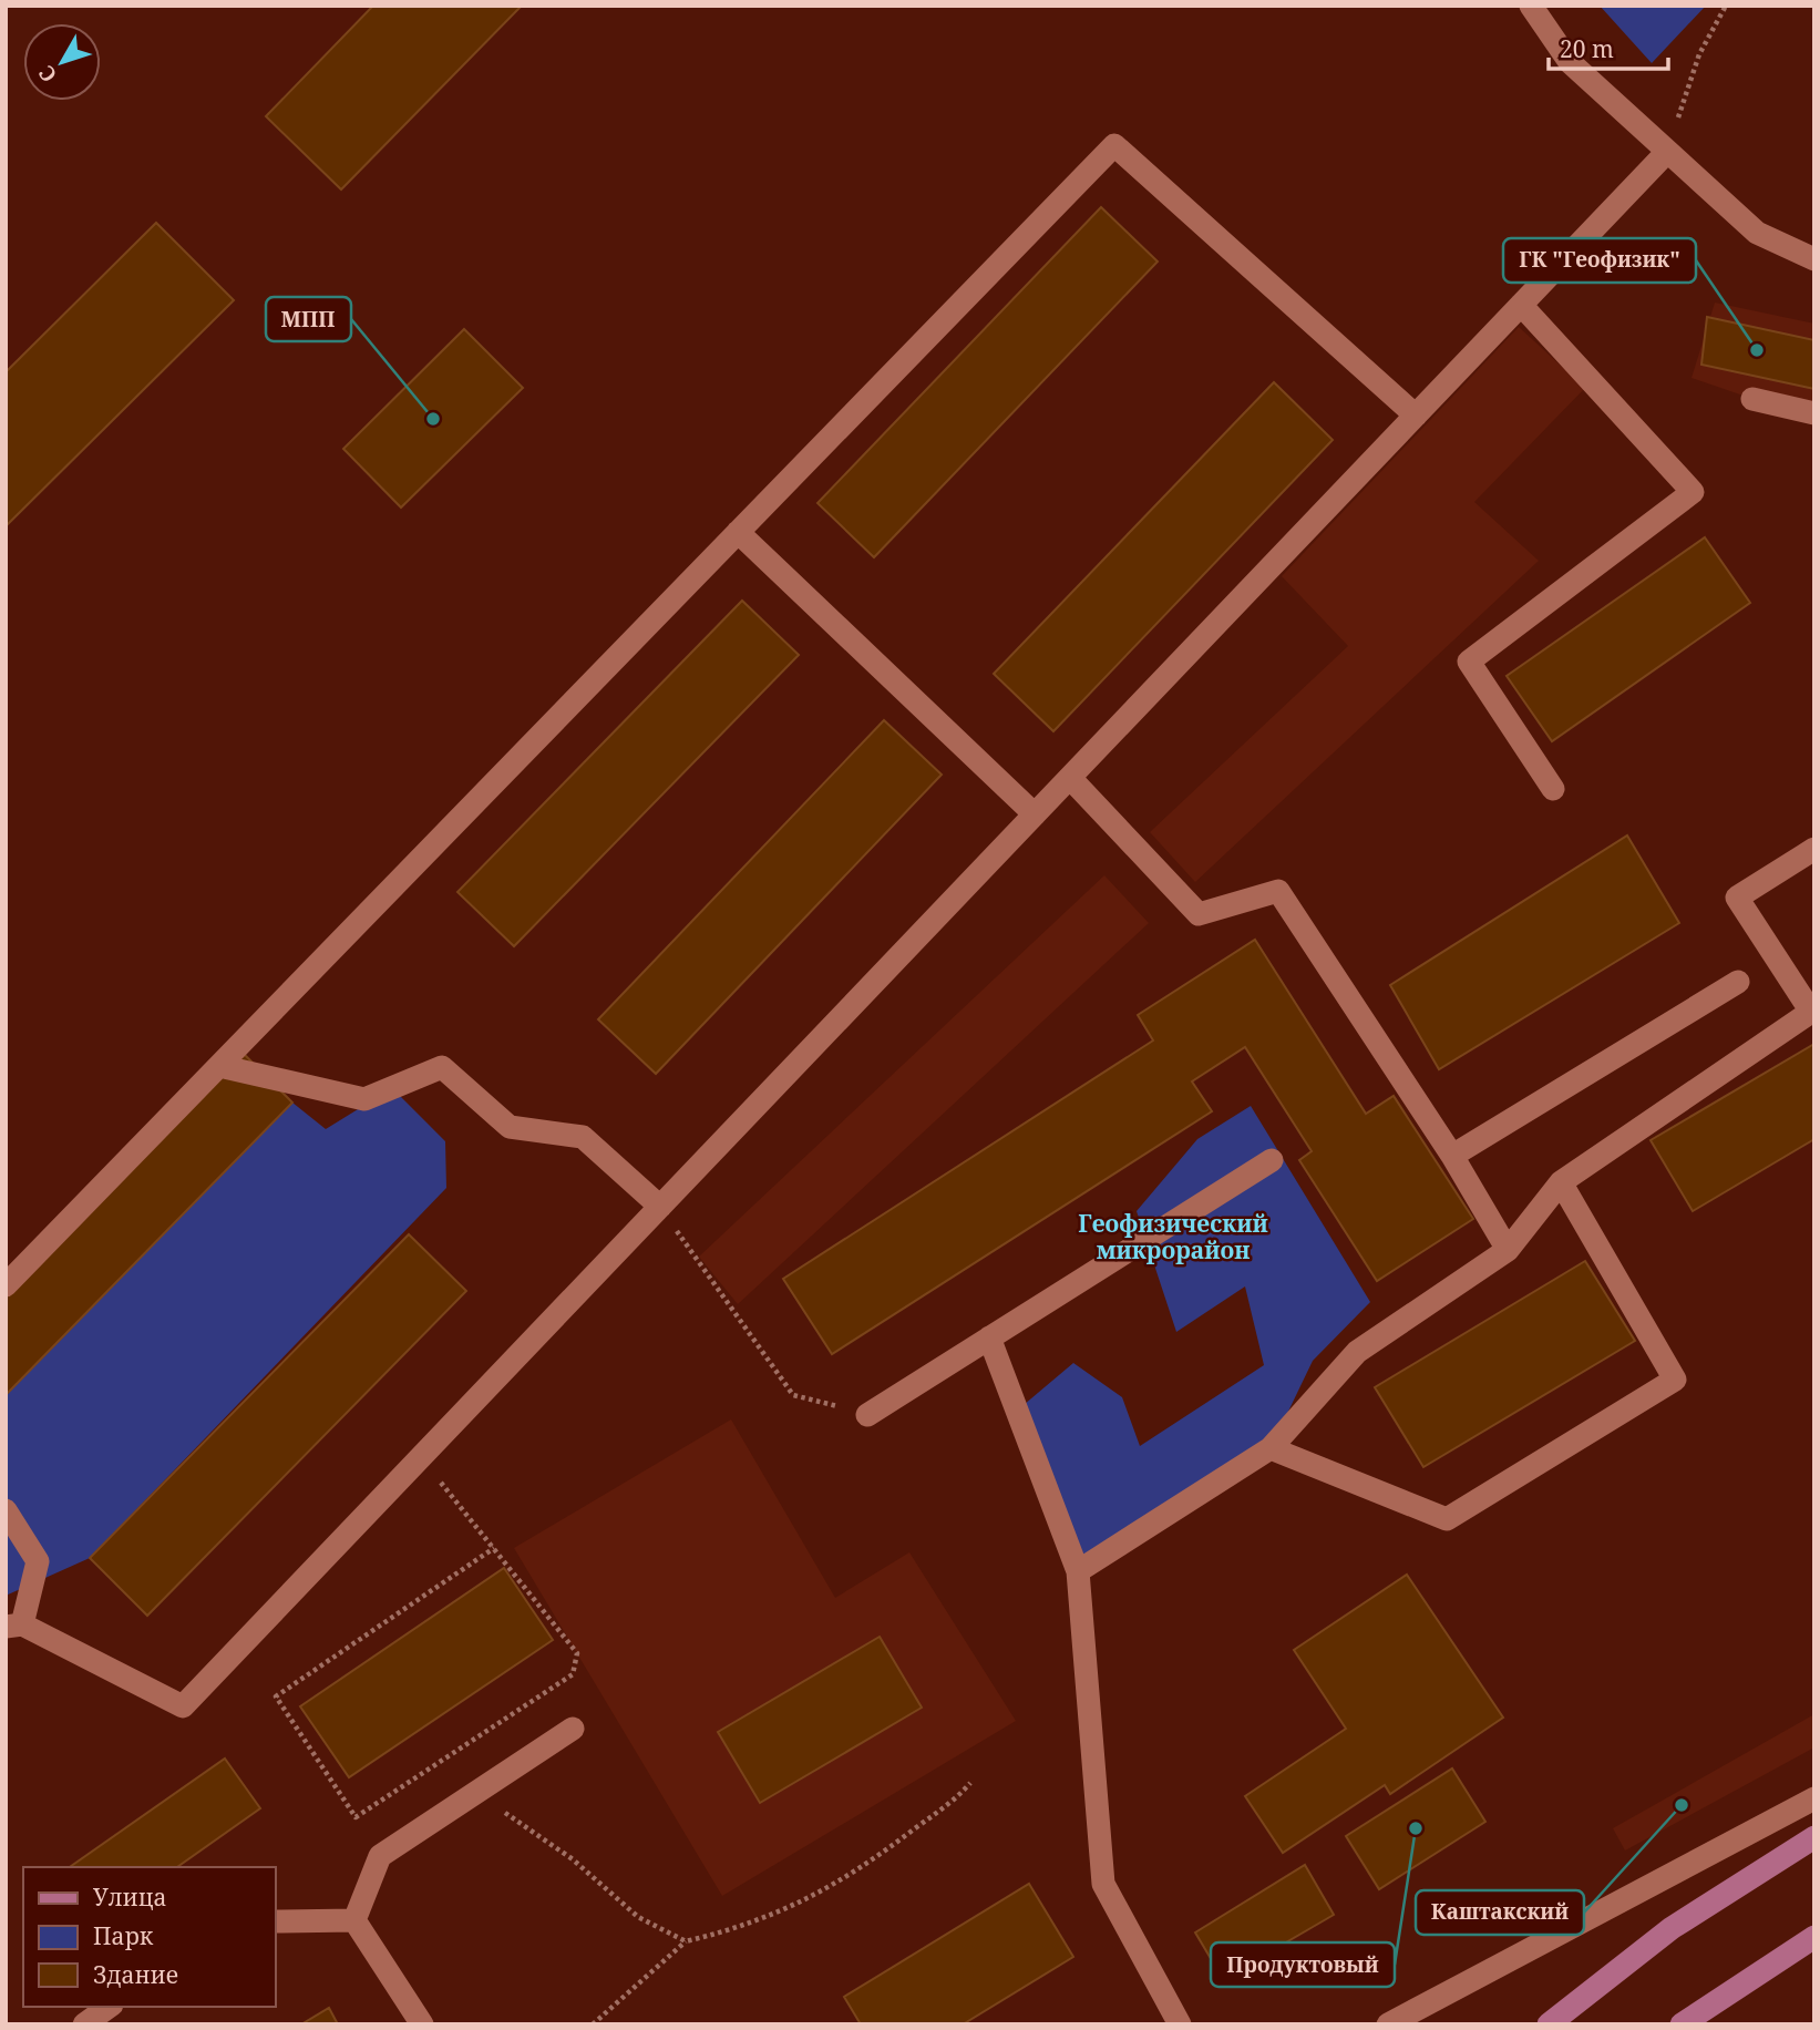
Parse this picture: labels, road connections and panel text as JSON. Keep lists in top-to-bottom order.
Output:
{
  "districts": ["Геофизический микрорайон"],
  "places": [
    "ГК \"Геофизик\"",
    "МПП",
    "Каштакский",
    "Продуктовый"
  ],
  "legend": ["Улица", "Парк", "Здание"],
  "scale_bar": "20 m",
  "north": "bottom left"
}
